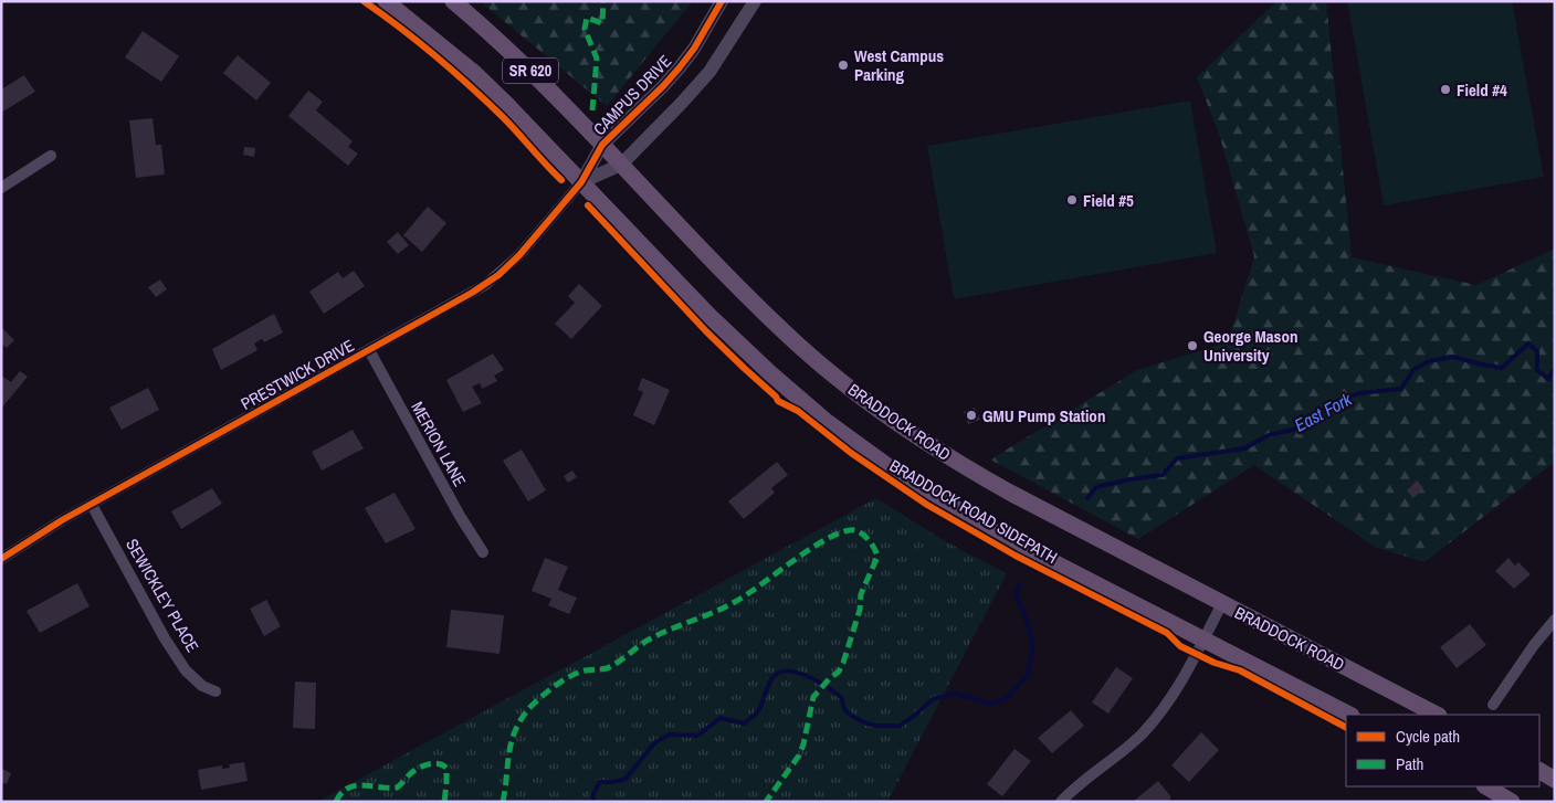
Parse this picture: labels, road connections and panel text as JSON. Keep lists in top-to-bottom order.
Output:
{
  "streets": {
    "main road": ["SR 620", "BRADDOCK ROAD"],
    "street": [
      "CAMPUS DRIVE",
      "PRESTWICK DRIVE",
      "MERION LANE",
      "SEWICKLEY PLACE"
    ],
    "cycle path": ["BRADDOCK ROAD SIDEPATH"]
  },
  "crossings": [
    ["SR 620", "CAMPUS DRIVE"],
    ["SR 620", "PRESTWICK DRIVE"],
    ["CAMPUS DRIVE", "PRESTWICK DRIVE"],
    ["CAMPUS DRIVE", "BRADDOCK ROAD"],
    ["PRESTWICK DRIVE", "MERION LANE"],
    ["PRESTWICK DRIVE", "SEWICKLEY PLACE"]
  ],
  "water": ["East Fork"],
  "places": [
    "West Campus Parking",
    "Field #4",
    "Field #5",
    "George Mason University",
    "GMU Pump Station"
  ],
  "legend": ["Cycle path", "Path"]
}
